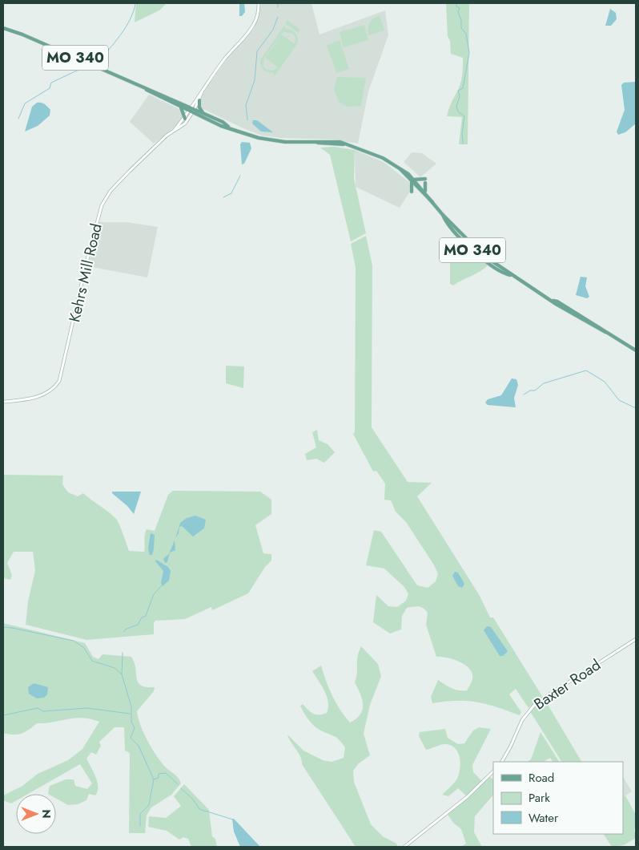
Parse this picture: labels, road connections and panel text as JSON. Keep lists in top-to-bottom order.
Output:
{
  "streets": {
    "main road": ["MO 340", "Kehrs Mill Road", "Baxter Road"]
  },
  "crossings": [
    ["MO 340", "Kehrs Mill Road"]
  ],
  "legend": ["Road", "Park", "Water"],
  "north": "right"
}
